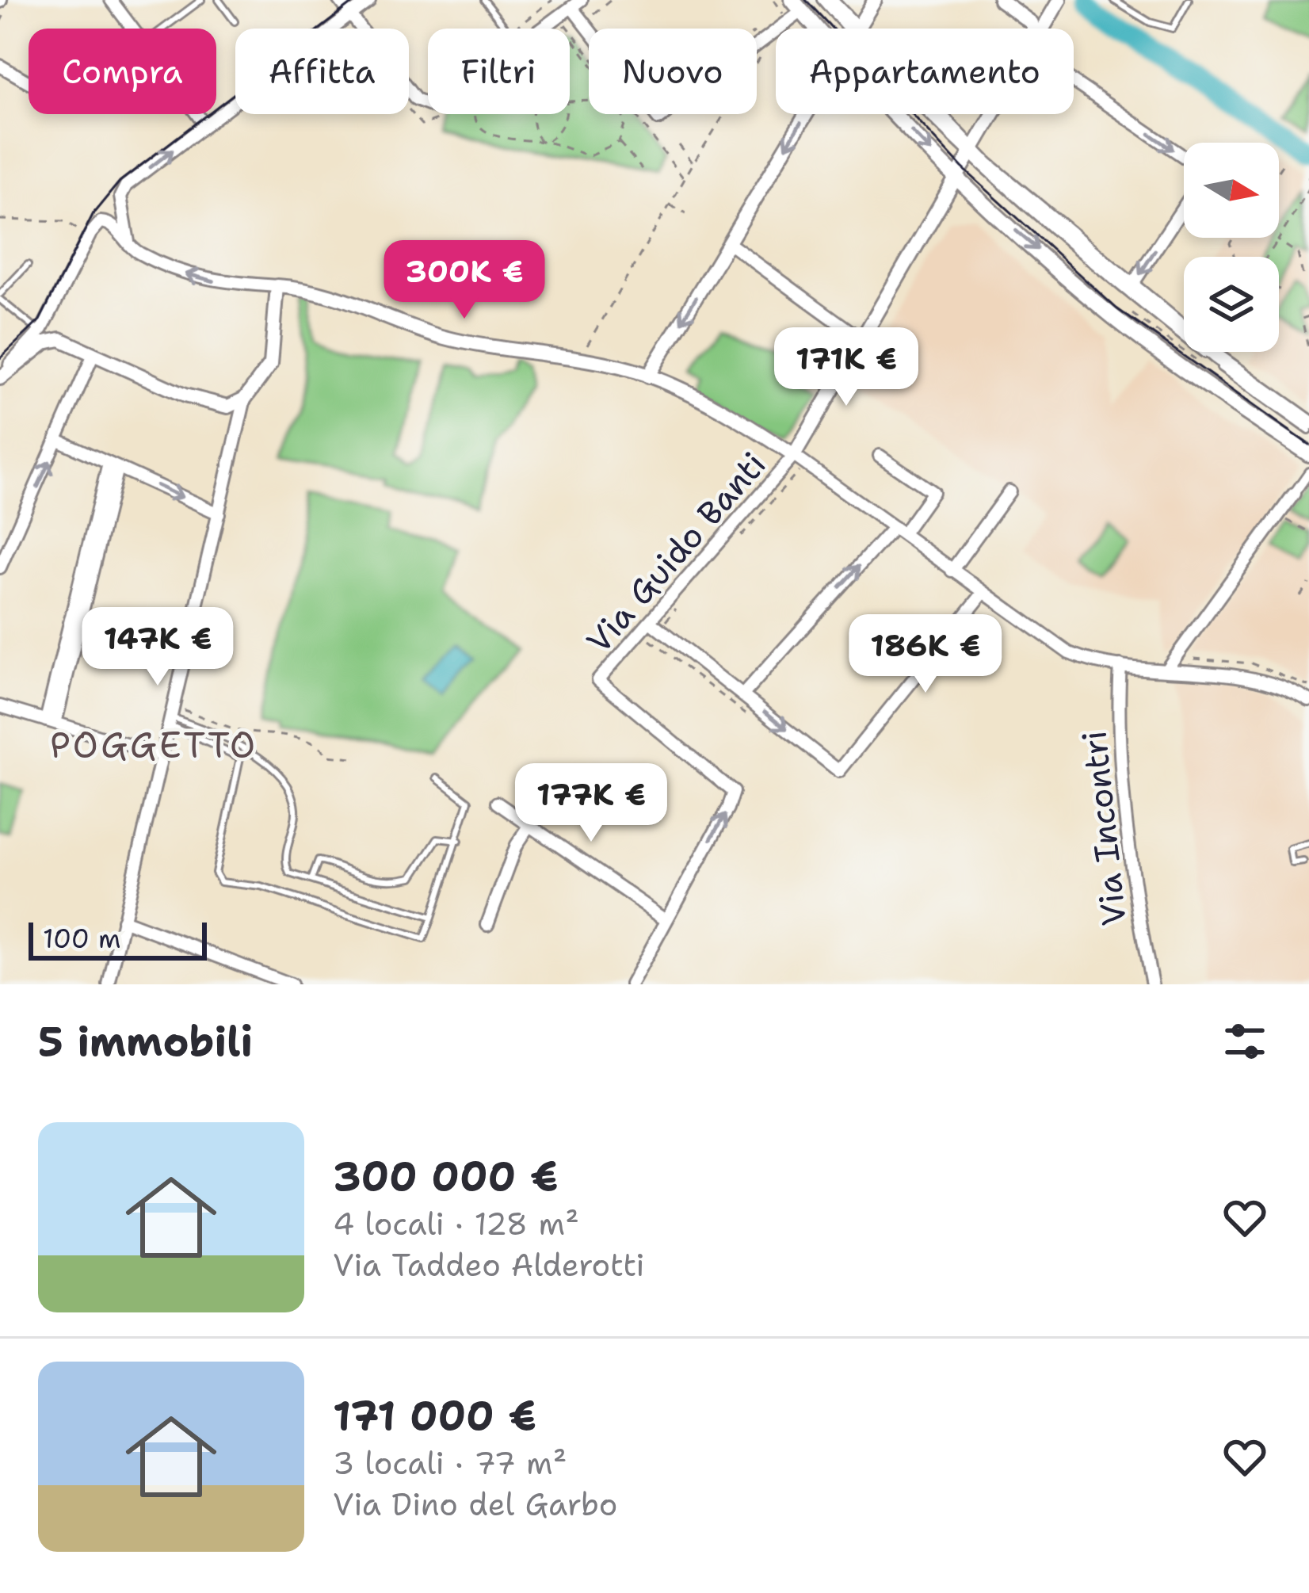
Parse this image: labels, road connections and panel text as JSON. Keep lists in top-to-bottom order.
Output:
{
  "streets": {
    "street": ["Via Guido Banti", "Via Incontri"]
  },
  "districts": ["POGGETTO"],
  "scale_bar": "100 m",
  "north": "right",
  "page": {
    "chip": [
      "Compra",
      "Affitta",
      "Filtri",
      "Nuovo",
      "Appartamento"
    ],
    "price": [
      "300K €",
      "171K €",
      "147K €",
      "186K €",
      "177K €"
    ],
    "scale": "100 m",
    "heading": "5 immobili",
    "list": [
      {
        "name": "300 000 €",
        "note": "4 locali · 128 m² · Via Taddeo Alderotti"
      },
      {
        "name": "171 000 €",
        "note": "3 locali · 77 m² · Via Dino del Garbo"
      }
    ]
  }
}
